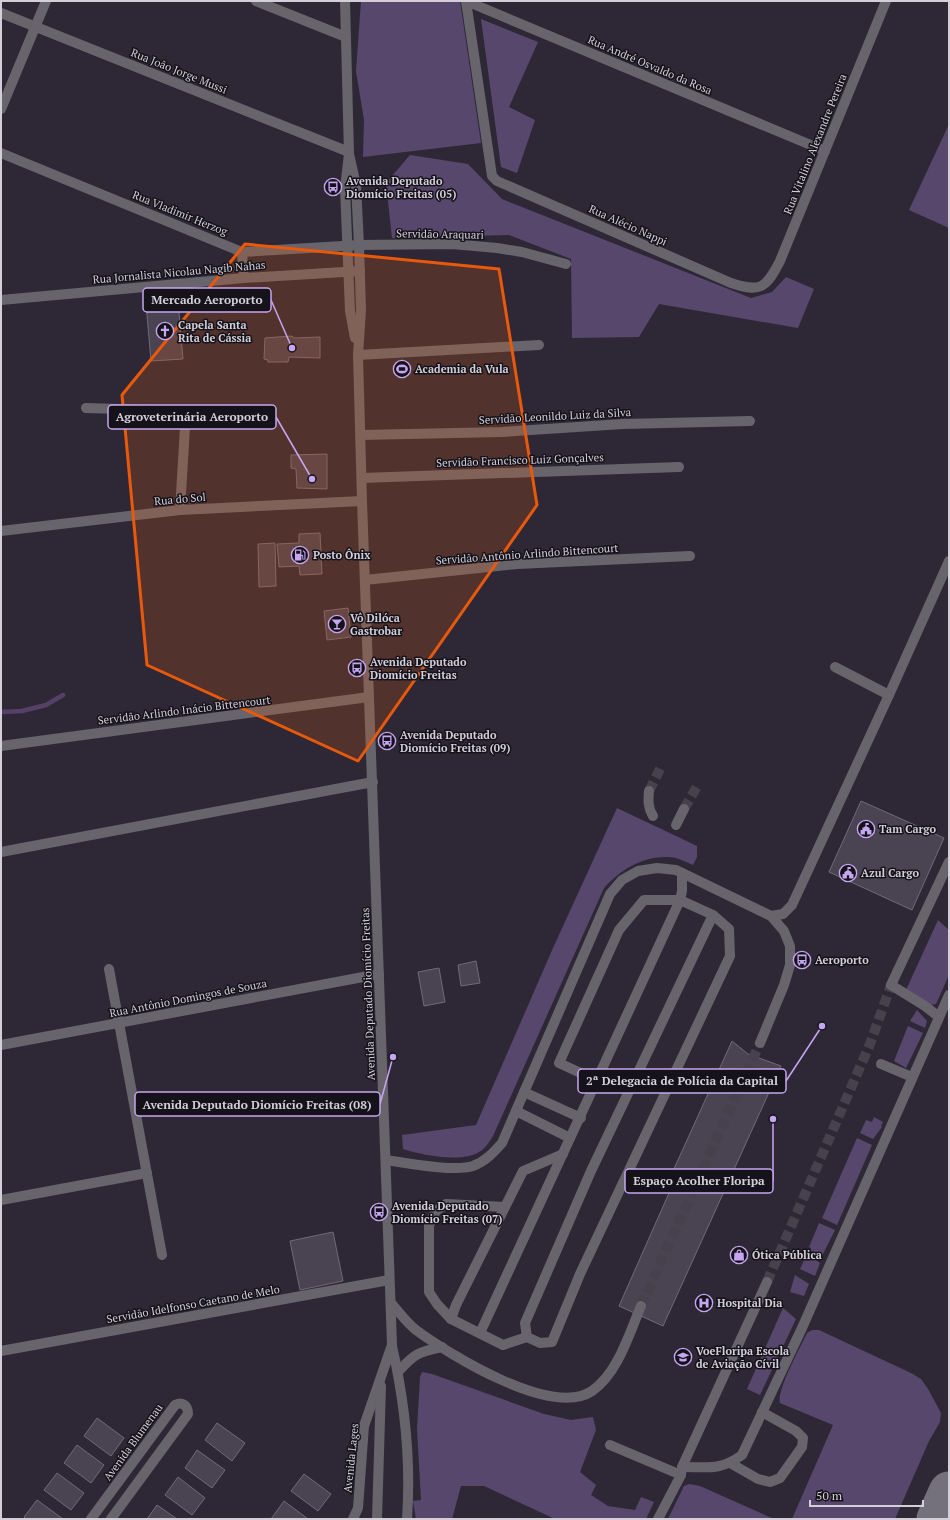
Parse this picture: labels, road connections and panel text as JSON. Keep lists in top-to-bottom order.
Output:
{
  "streets": {
    "street": [
      "Rua André Osvaldo da Rosa",
      "Rua João Jorge Mussi",
      "Rua Vitalino Alexandre Pereira",
      "Rua Vladimir Herzog",
      "Rua Alécio Nappi",
      "Servidão Araquari",
      "Rua Jornalista Nicolau Nagib Nahas",
      "Servidão Leonildo Luiz da Silva",
      "Servidão Francisco Luiz Gonçalves",
      "Rua do Sol",
      "Servidão Antônio Arlindo Bittencourt",
      "Servidão Arlindo Inácio Bittencourt",
      "Avenida Deputado Diomício Freitas",
      "Rua Antônio Domingos de Souza",
      "Servidão Idelfonso Caetano de Melo",
      "Avenida Blumenau",
      "Avenida Lages"
    ]
  },
  "crossings": [
    ["Rua André Osvaldo da Rosa", "Rua Vitalino Alexandre Pereira"],
    ["Rua André Osvaldo da Rosa", "Rua Alécio Nappi"],
    ["Rua João Jorge Mussi", "Avenida Deputado Diomício Freitas"],
    ["Rua Vitalino Alexandre Pereira", "Rua Alécio Nappi"],
    ["Rua Vladimir Herzog", "Servidão Araquari"],
    ["Rua Vladimir Herzog", "Avenida Deputado Diomício Freitas"],
    ["Servidão Araquari", "Avenida Deputado Diomício Freitas"],
    ["Rua Jornalista Nicolau Nagib Nahas", "Avenida Deputado Diomício Freitas"],
    ["Servidão Leonildo Luiz da Silva", "Avenida Deputado Diomício Freitas"],
    ["Servidão Francisco Luiz Gonçalves", "Avenida Deputado Diomício Freitas"],
    ["Rua do Sol", "Avenida Deputado Diomício Freitas"],
    ["Servidão Antônio Arlindo Bittencourt", "Avenida Deputado Diomício Freitas"],
    ["Servidão Arlindo Inácio Bittencourt", "Avenida Deputado Diomício Freitas"],
    ["Avenida Deputado Diomício Freitas", "Rua Antônio Domingos de Souza"],
    ["Avenida Deputado Diomício Freitas", "Servidão Idelfonso Caetano de Melo"],
    ["Avenida Deputado Diomício Freitas", "Avenida Lages"]
  ],
  "places": {
    "bus stop": [
      "Avenida Deputado Diomício Freitas (05)",
      "Avenida Deputado Diomício Freitas",
      "Avenida Deputado Diomício Freitas (09)",
      "Aeroporto",
      "Avenida Deputado Diomício Freitas (07)"
    ],
    "church": ["Capela Santa Rita de Cássia"],
    "other": [
      "Mercado Aeroporto",
      "Agroveterinária Aeroporto",
      "2ª Delegacia de Polícia da Capital",
      "Avenida Deputado Diomício Freitas (08)",
      "Espaço Acolher Floripa"
    ],
    "sports": ["Academia da Vula"],
    "fuel station": ["Posto Ônix"],
    "bar": ["Vô Dilóca Gastrobar"],
    "public building": ["Tam Cargo", "Azul Cargo"],
    "shop": ["Ótica Pública"],
    "hospital": ["Hospital Dia"],
    "school or university": ["VoeFloripa Escola de Aviação Cívil"]
  },
  "scale_bar": "50 m"
}
